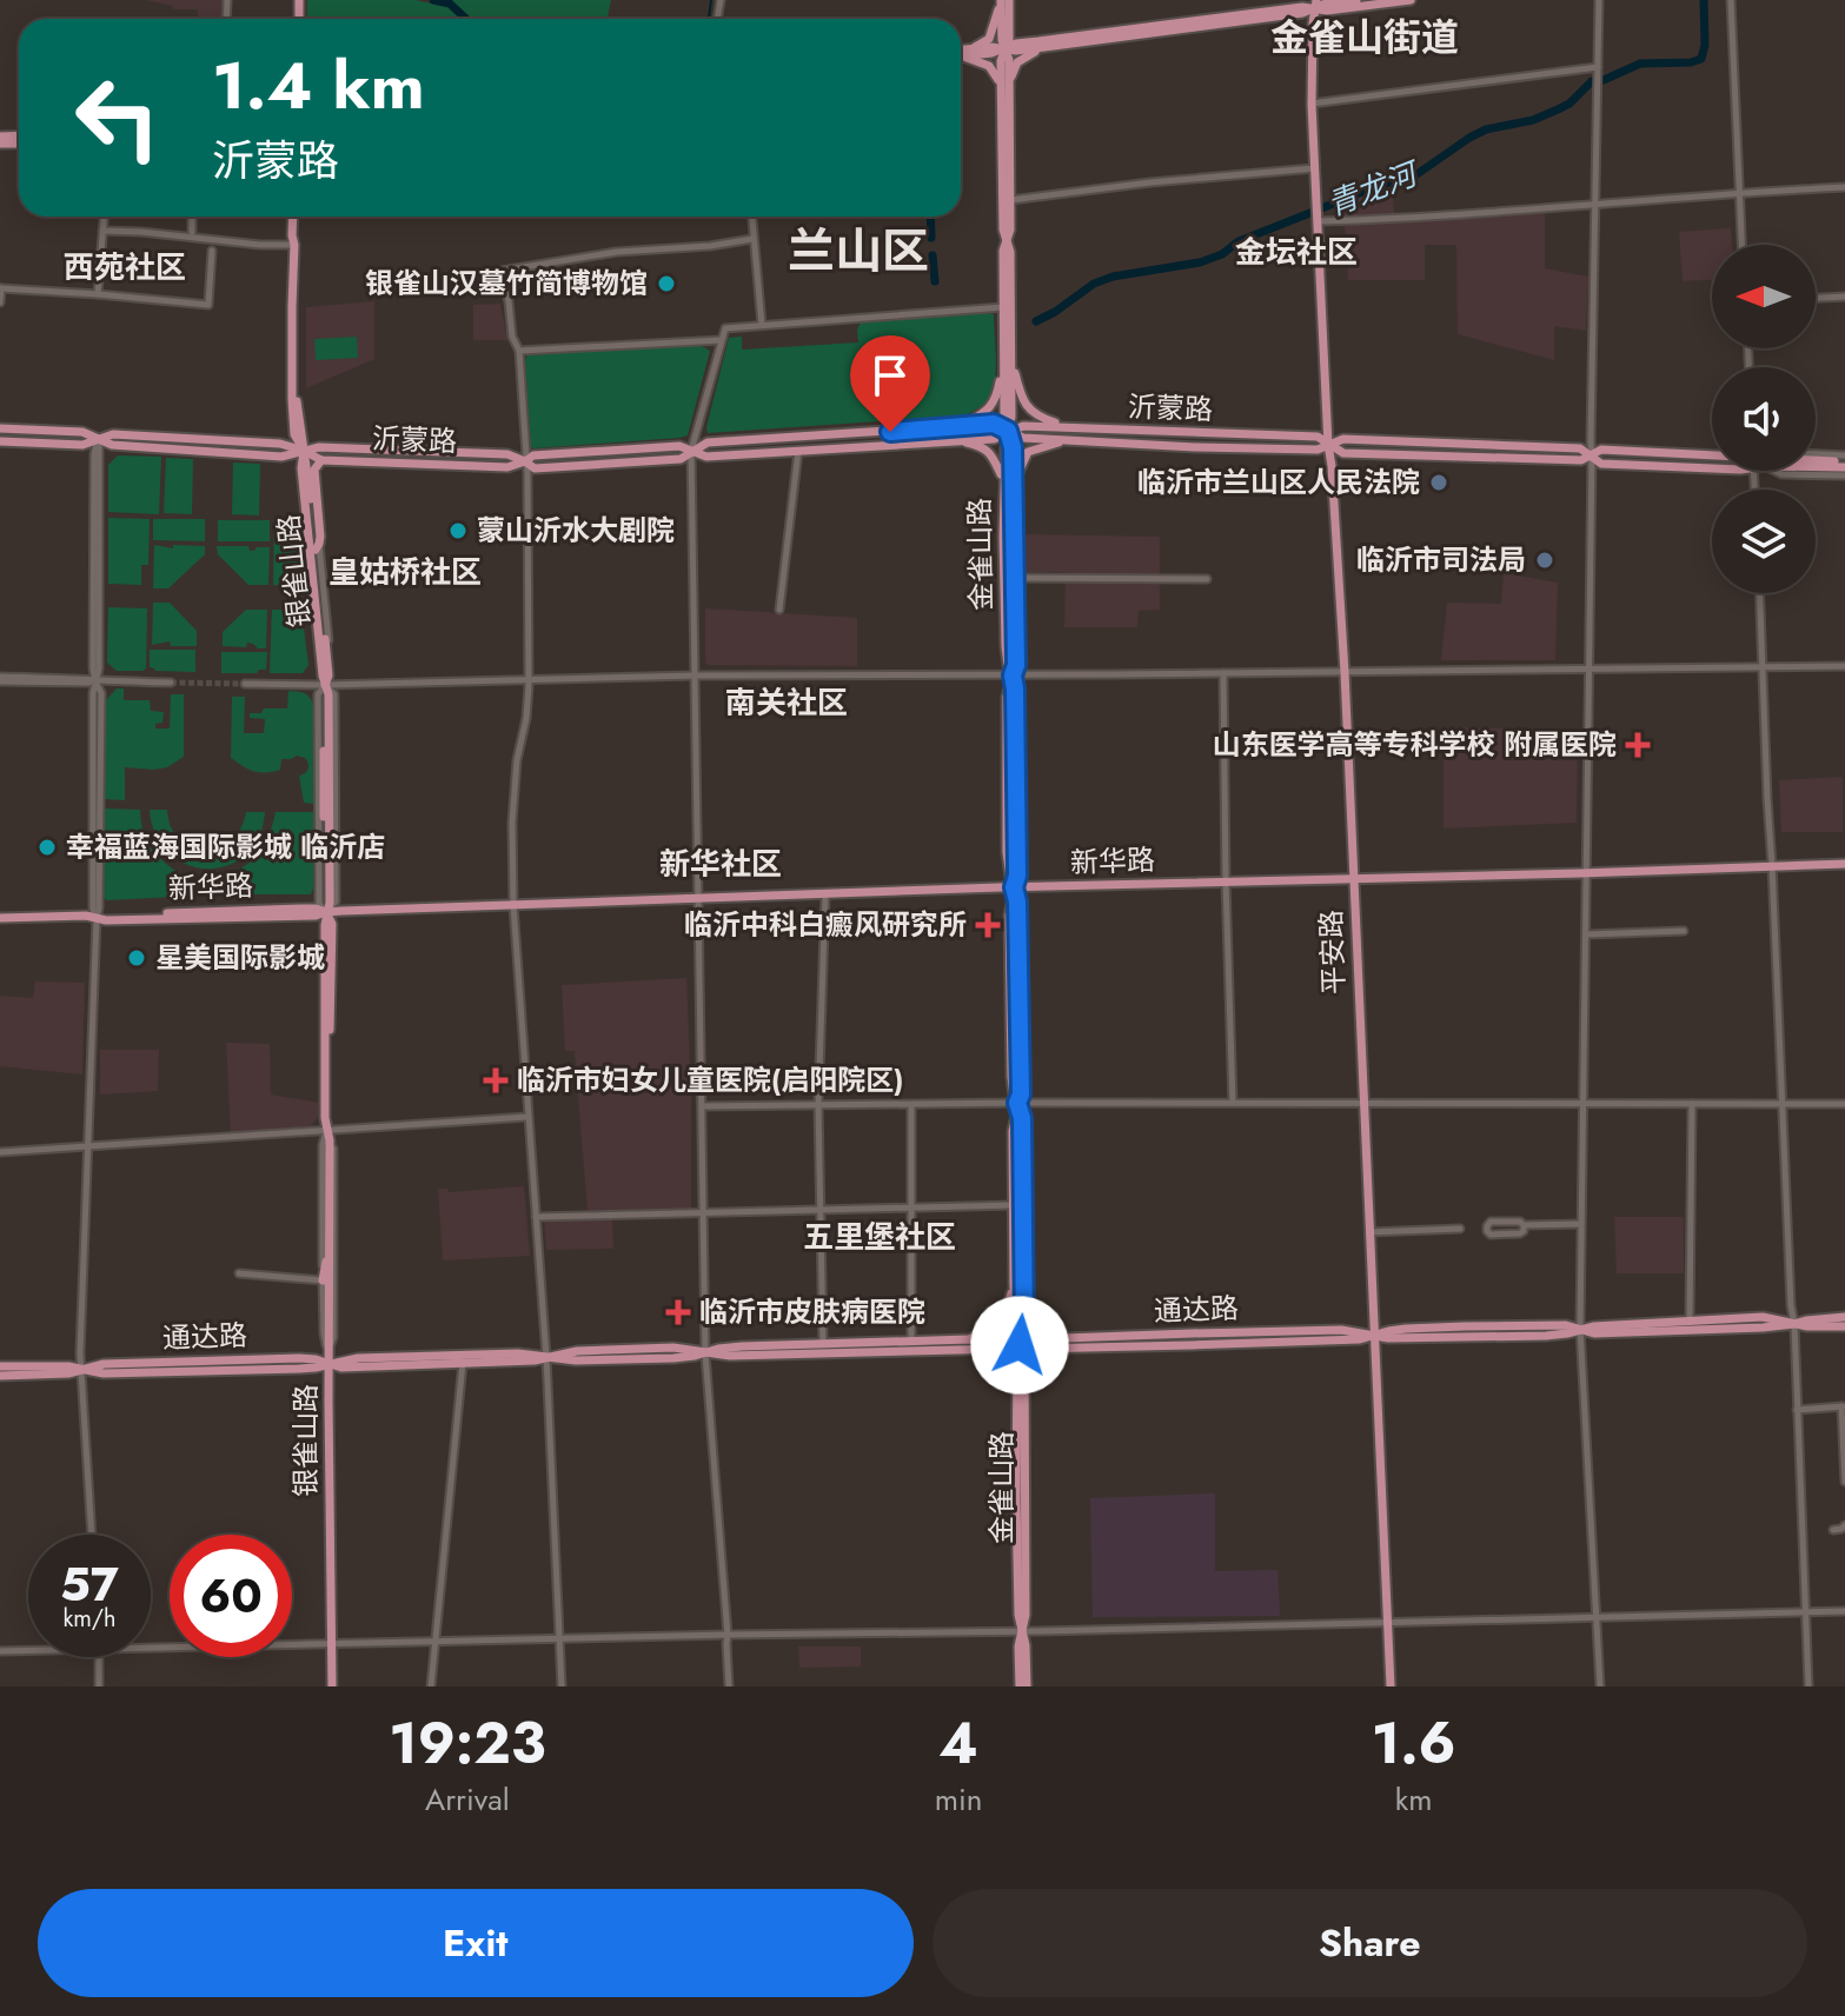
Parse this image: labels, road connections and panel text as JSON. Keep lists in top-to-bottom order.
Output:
{
  "streets": {
    "main road": [
      "沂蒙路",
      "金雀山路",
      "银雀山路",
      "新华路",
      "平安路",
      "通达路"
    ]
  },
  "crossings": [
    ["沂蒙路", "金雀山路"],
    ["沂蒙路", "银雀山路"],
    ["沂蒙路", "平安路"],
    ["金雀山路", "新华路"],
    ["金雀山路", "通达路"],
    ["银雀山路", "新华路"],
    ["银雀山路", "通达路"],
    ["新华路", "平安路"],
    ["平安路", "通达路"]
  ],
  "districts": [
    "金雀山街道",
    "兰山区",
    "金坛社区",
    "西苑社区",
    "皇姑桥社区",
    "南关社区",
    "新华社区",
    "五里堡社区"
  ],
  "water": ["青龙河"],
  "places": {
    "other": [
      "银雀山汉墓竹简博物馆",
      "临沂市兰山区人民法院",
      "蒙山沂水大剧院",
      "临沂市司法局",
      "幸福蓝海国际影城 临沂店",
      "星美国际影城"
    ],
    "health": [
      "山东医学高等专科学校 附属医院",
      "临沂中科白癜风研究所",
      "临沂市妇女儿童医院(启阳院区)",
      "临沂市皮肤病医院"
    ]
  },
  "north": "left",
  "page": {
    "turn": ["1.4 km", "沂蒙路"],
    "speed": "57 km/h",
    "limit": "60",
    "eta": [
      "19:23",
      "Arrival",
      "4",
      "min",
      "1.6",
      "km"
    ],
    "buttons": ["Exit", "Share"]
  }
}
